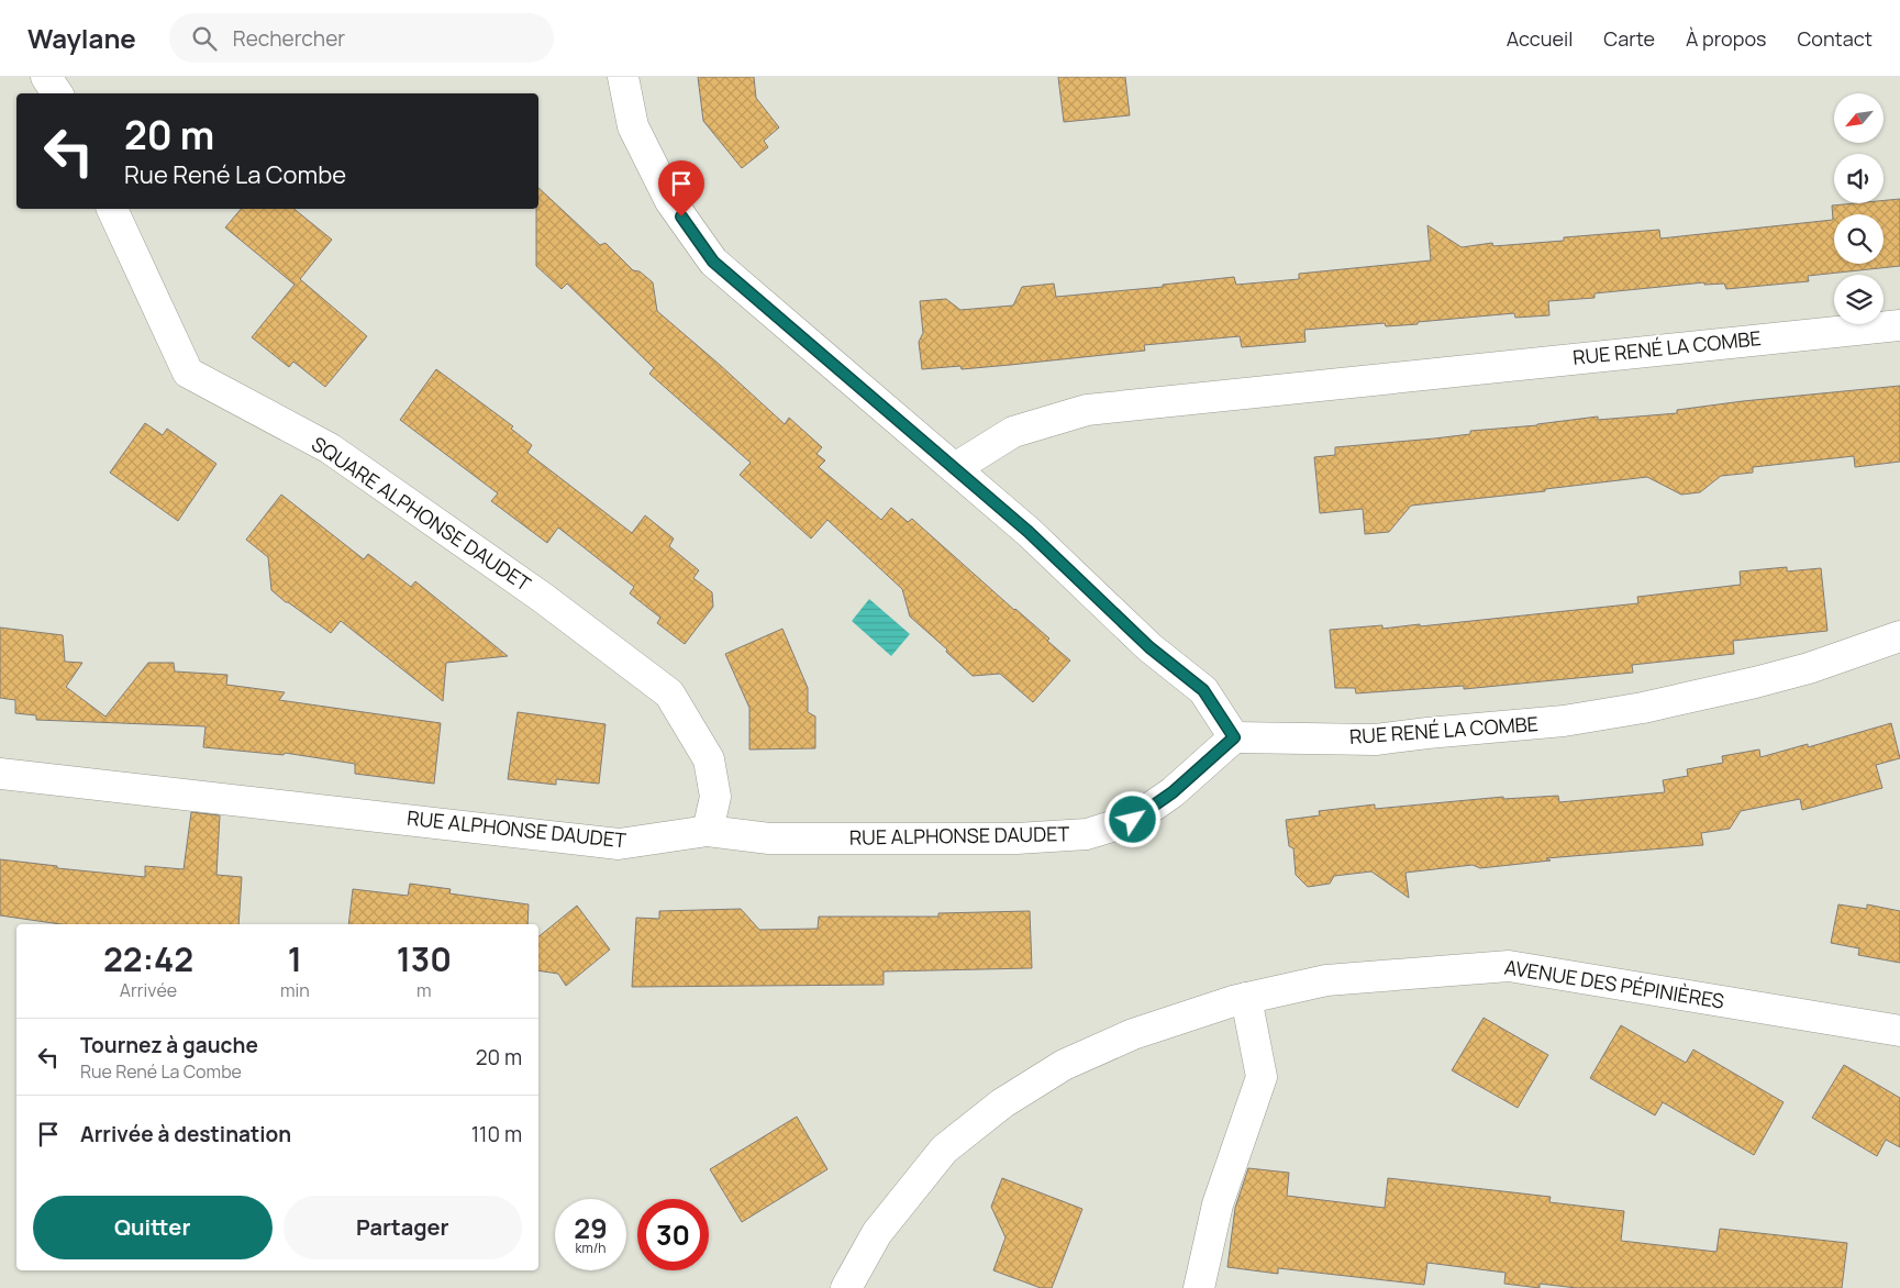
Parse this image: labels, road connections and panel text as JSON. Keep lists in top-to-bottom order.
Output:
{
  "streets": {
    "street": [
      "RUE RENÉ LA COMBE",
      "SQUARE ALPHONSE DAUDET",
      "RUE ALPHONSE DAUDET",
      "AVENUE DES PÉPINIÈRES"
    ]
  },
  "crossings": [
    ["RUE RENÉ LA COMBE", "RUE ALPHONSE DAUDET"],
    ["SQUARE ALPHONSE DAUDET", "RUE ALPHONSE DAUDET"]
  ],
  "north": "bottom left",
  "page": {
    "header": "Waylane",
    "search": "Rechercher",
    "nav": [
      "Accueil",
      "Carte",
      "À propos",
      "Contact"
    ],
    "turn": ["20 m", "Rue René La Combe"],
    "eta": [
      "22:42",
      "Arrivée",
      "1",
      "min",
      "130",
      "m"
    ],
    "list": [
      {
        "name": "Tournez à gauche",
        "note": "Rue René La Combe",
        "value": "20 m"
      },
      {
        "name": "Arrivée à destination",
        "value": "110 m"
      }
    ],
    "buttons": ["Quitter", "Partager"],
    "speed": "29 km/h",
    "limit": "30"
  }
}
